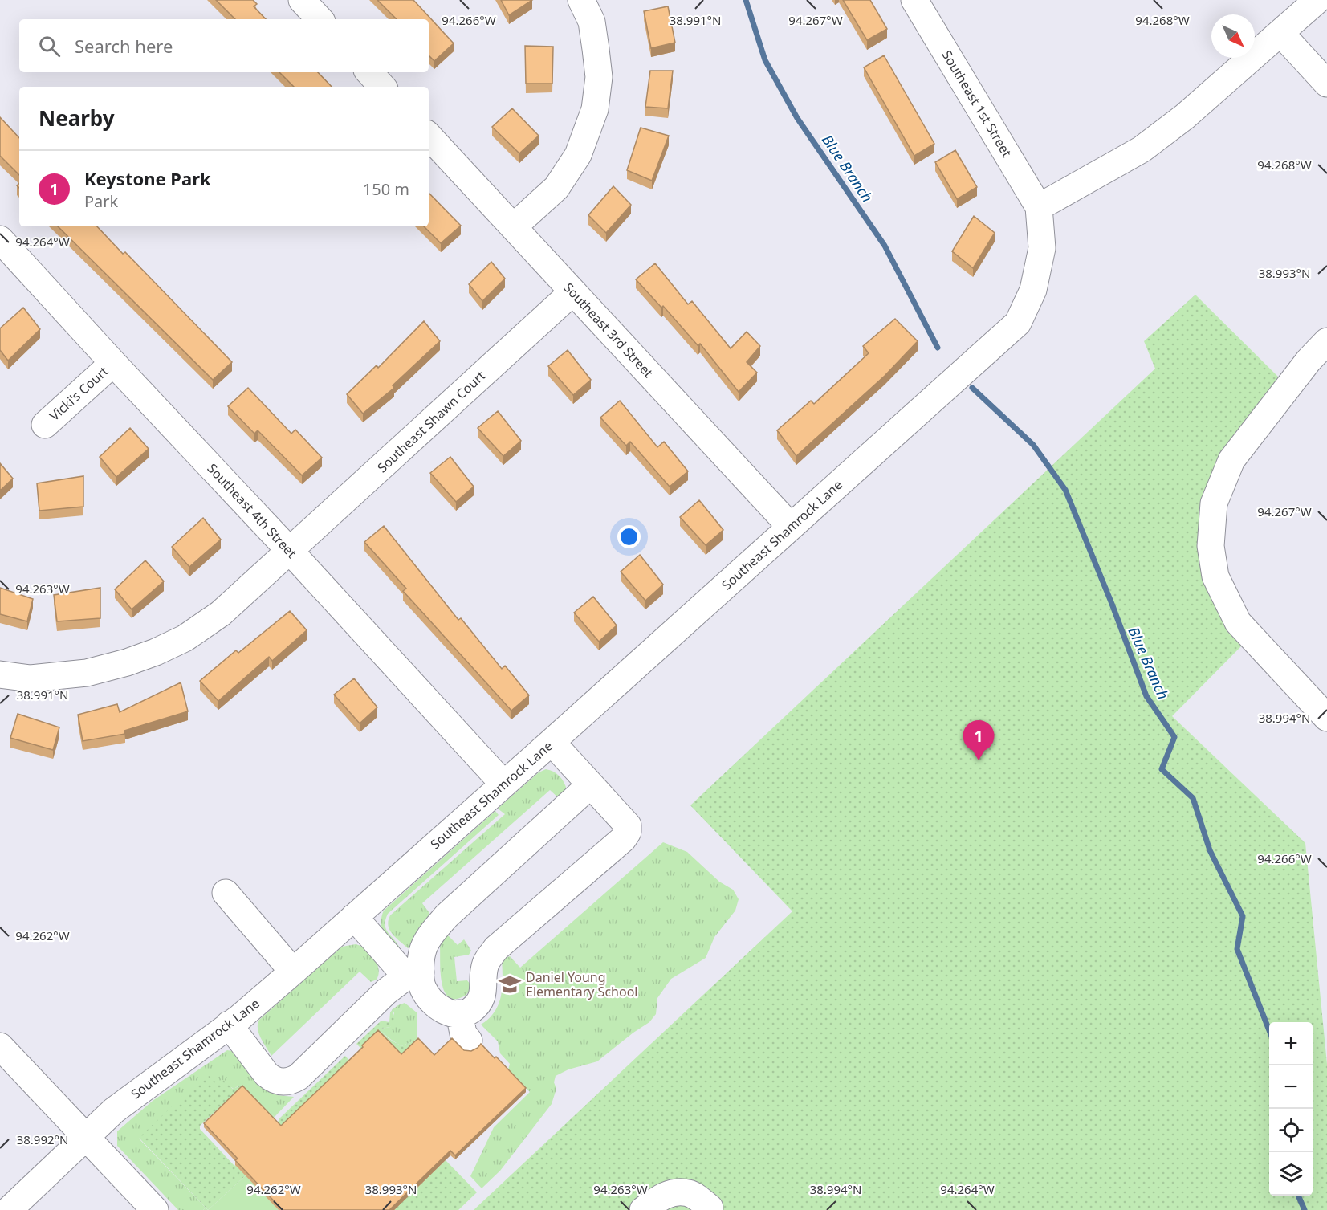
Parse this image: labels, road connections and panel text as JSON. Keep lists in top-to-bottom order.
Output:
{
  "streets": {
    "street": [
      "Southeast 1st Street",
      "Southeast 3rd Street",
      "Vicki's Court",
      "Southeast Shawn Court",
      "Southeast 4th Street",
      "Southeast Shamrock Lane"
    ]
  },
  "crossings": [
    ["Southeast 1st Street", "Southeast Shamrock Lane"],
    ["Southeast 3rd Street", "Southeast Shawn Court"],
    ["Southeast 3rd Street", "Southeast Shamrock Lane"],
    ["Vicki's Court", "Southeast 4th Street"],
    ["Southeast Shawn Court", "Southeast 4th Street"],
    ["Southeast 4th Street", "Southeast Shamrock Lane"]
  ],
  "water": ["Blue Branch"],
  "places": {
    "school or university": ["Daniel Young Elementary School"]
  },
  "north": "bottom right",
  "page": {
    "search": "Search here",
    "heading": "Nearby",
    "list": [
      {
        "mark": "1",
        "name": "Keystone Park",
        "note": "Park",
        "value": "150 m"
      }
    ],
    "pins": "1",
    "map_buttons": ["+", "−"]
  },
  "coordinates": [
    "94.266°W",
    "38.991°N",
    "94.267°W",
    "94.268°W",
    "94.264°W",
    "38.993°N",
    "94.263°W",
    "38.994°N",
    "94.262°W",
    "38.992°N"
  ]
}
